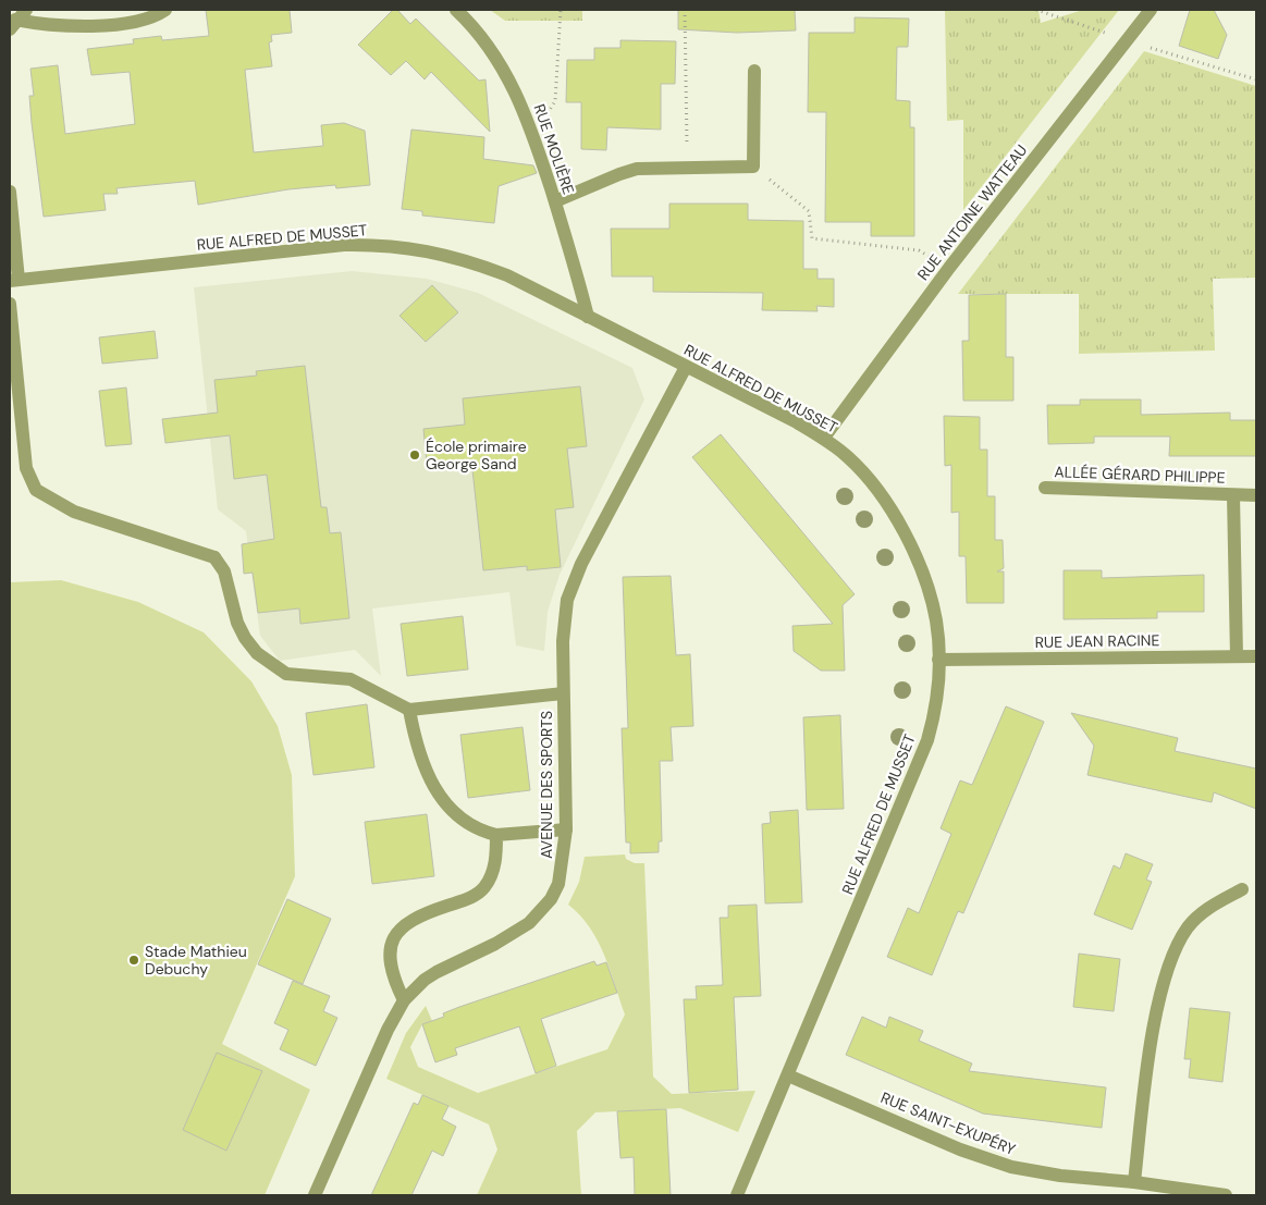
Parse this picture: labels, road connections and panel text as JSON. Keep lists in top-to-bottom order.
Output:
{
  "streets": {
    "street": [
      "RUE MOLIÈRE",
      "RUE ANTOINE WATTEAU",
      "RUE ALFRED DE MUSSET",
      "ALLÉE GÉRARD PHILIPPE",
      "RUE JEAN RACINE",
      "AVENUE DES SPORTS",
      "RUE SAINT-EXUPÉRY"
    ]
  },
  "crossings": [
    ["RUE MOLIÈRE", "RUE ALFRED DE MUSSET"],
    ["RUE ANTOINE WATTEAU", "RUE ALFRED DE MUSSET"],
    ["RUE ALFRED DE MUSSET", "RUE JEAN RACINE"],
    ["RUE ALFRED DE MUSSET", "AVENUE DES SPORTS"],
    ["RUE ALFRED DE MUSSET", "RUE SAINT-EXUPÉRY"],
    ["ALLÉE GÉRARD PHILIPPE", "RUE JEAN RACINE"]
  ],
  "places": ["École primaire George Sand", "Stade Mathieu Debuchy"]
}
